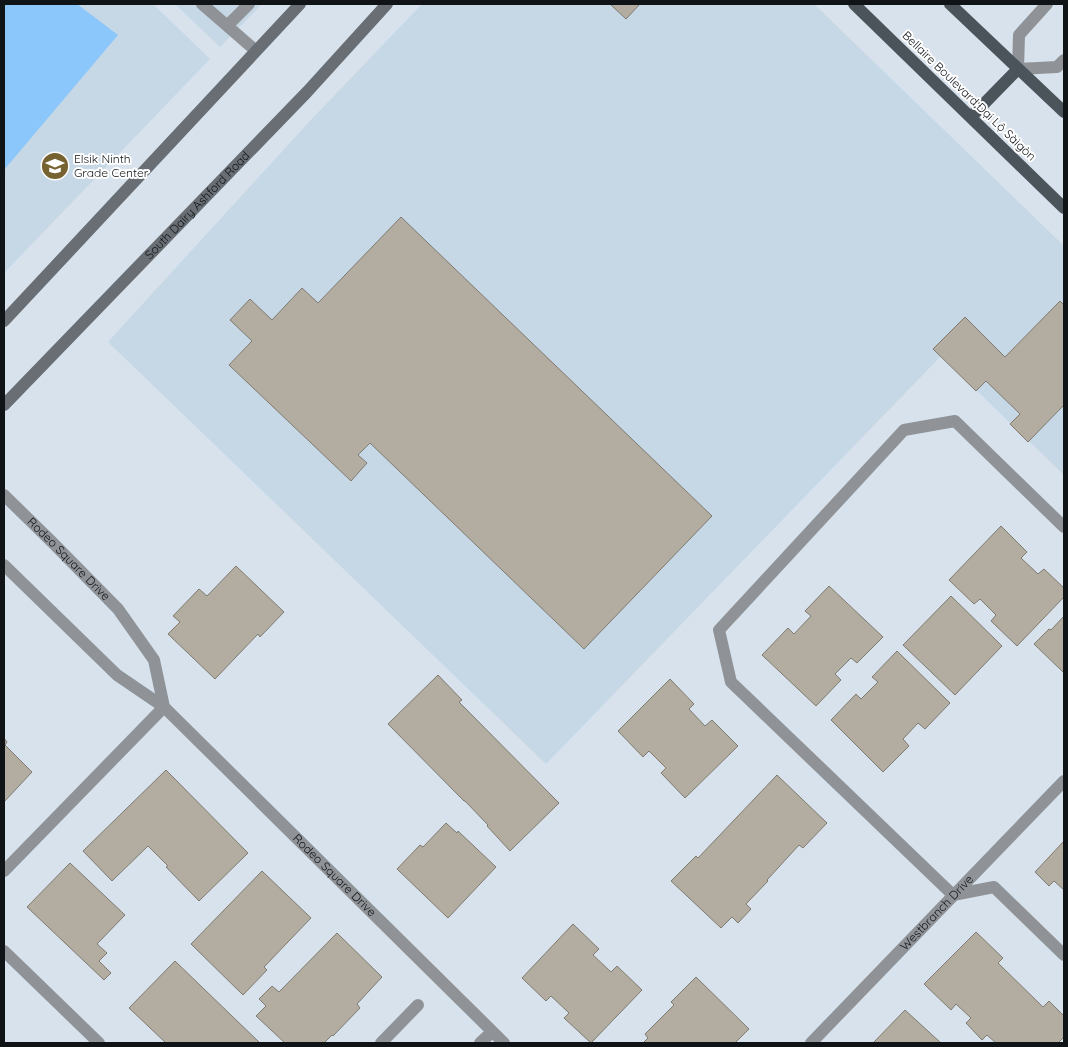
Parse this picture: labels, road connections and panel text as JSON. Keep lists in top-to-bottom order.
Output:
{
  "streets": {
    "main road": ["Bellaire Boulevard;Đại Lộ Sàigòn", "South Dairy Ashford Road"],
    "street": ["Rodeo Square Drive", "Westbranch Drive"]
  },
  "places": {
    "school or university": ["Elsik Ninth Grade Center"]
  }
}
